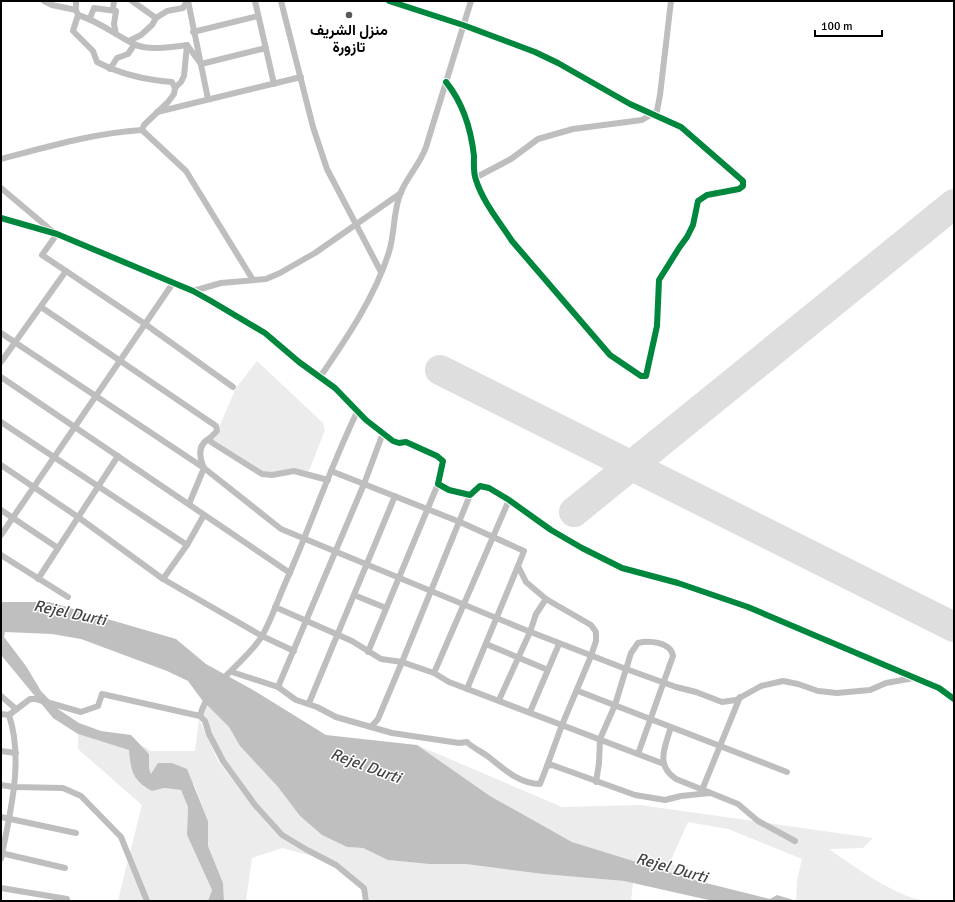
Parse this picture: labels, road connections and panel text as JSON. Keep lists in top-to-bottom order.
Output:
{
  "water": ["Rejel Durti"],
  "places": ["منزل الشريف تازورة"],
  "scale_bar": "100 m"
}
